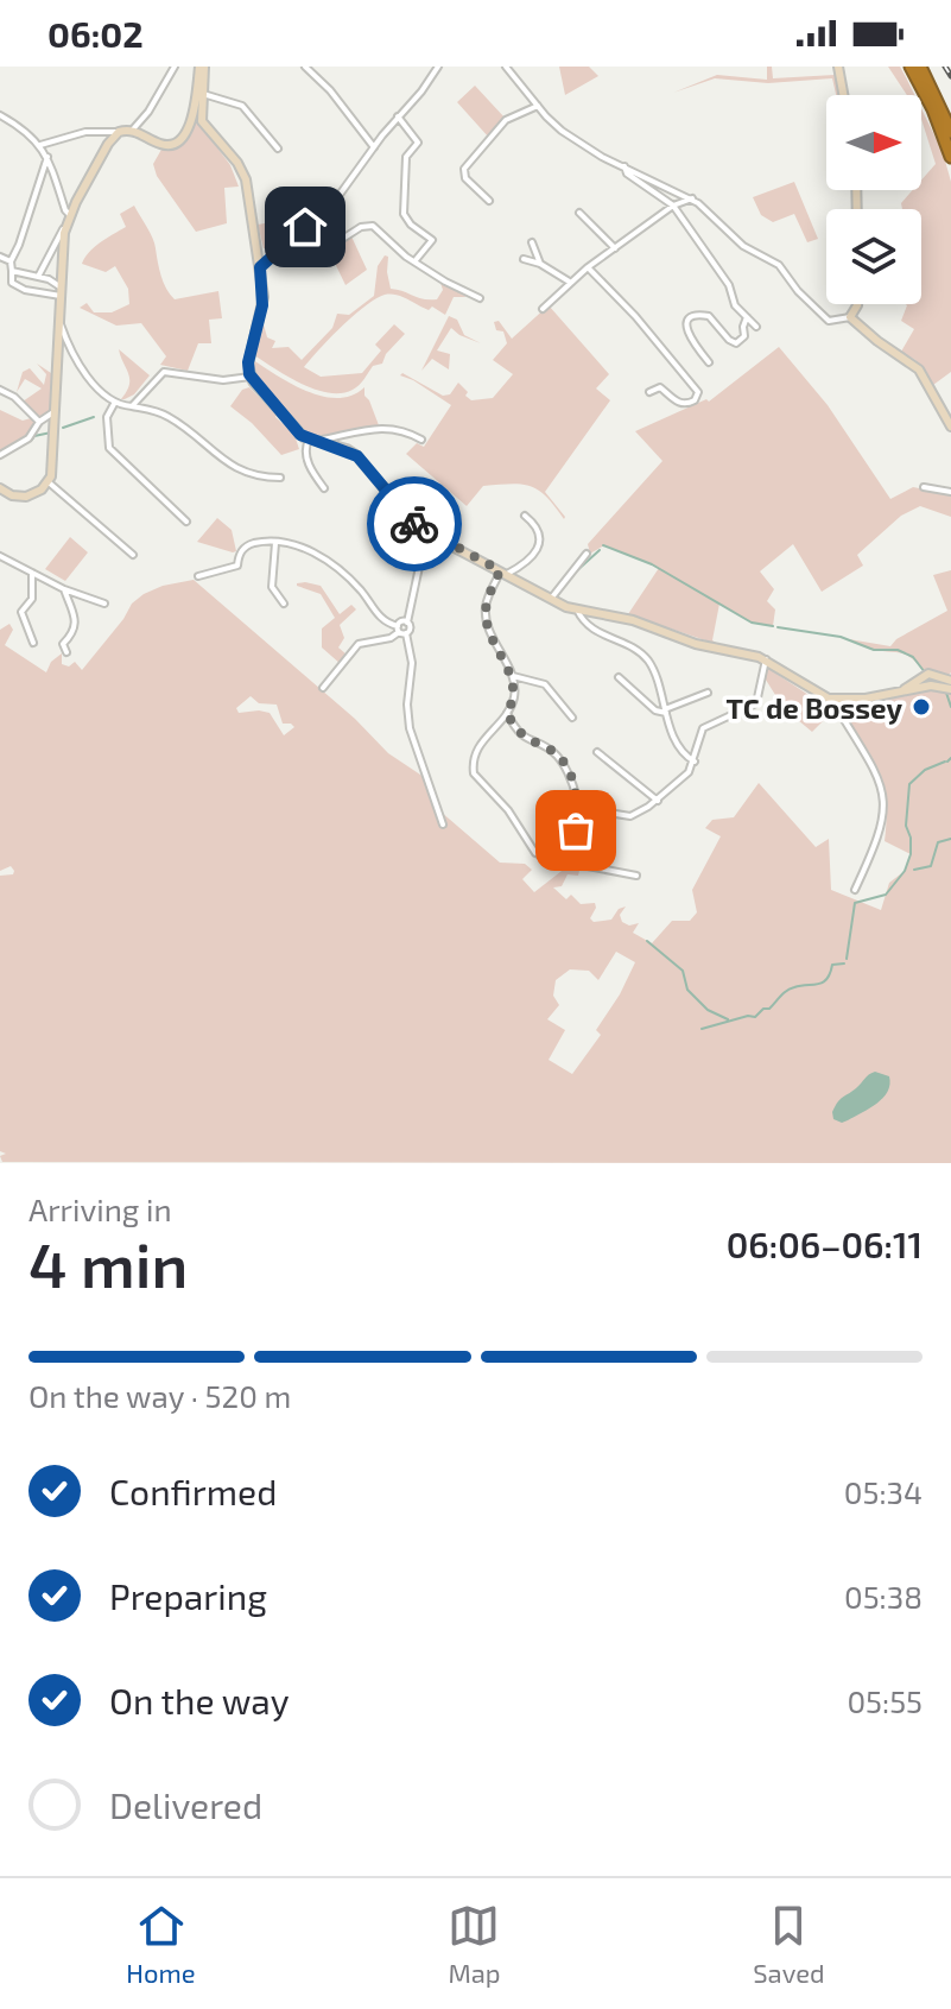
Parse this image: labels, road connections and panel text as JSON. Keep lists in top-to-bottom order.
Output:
{
  "places": ["TC de Bossey"],
  "north": "right",
  "page": {
    "status": "06:02",
    "heading": ["4 min", "Arriving in", "06:06–06:11"],
    "bar": "On the way · 520 m",
    "list": [
      ["Confirmed", "05:34"],
      ["Preparing", "05:38"],
      ["On the way", "05:55"],
      "Delivered"
    ],
    "tabs": ["Home", "Map", "Saved"]
  }
}
